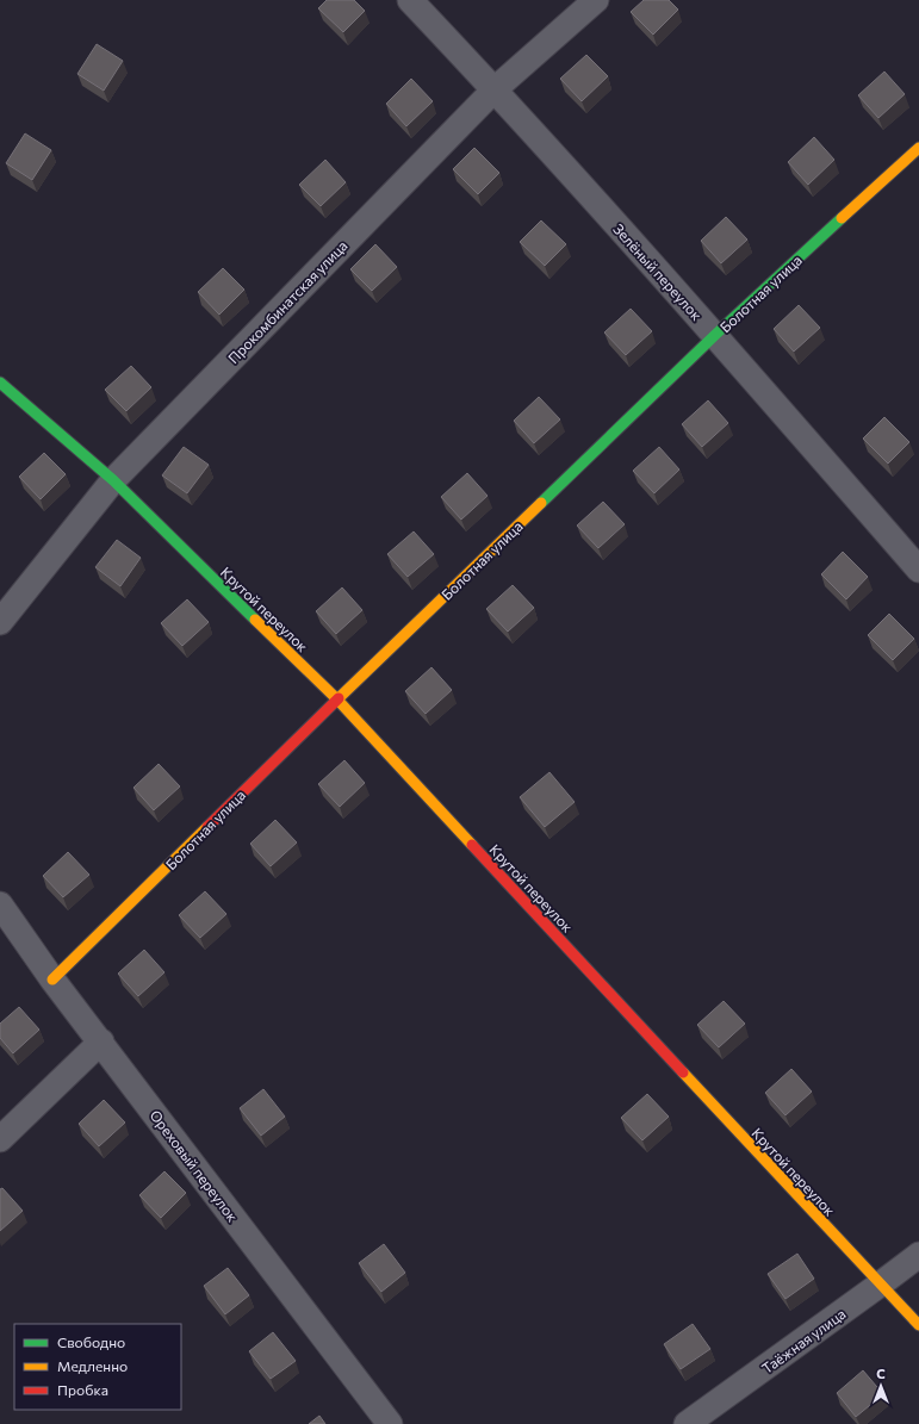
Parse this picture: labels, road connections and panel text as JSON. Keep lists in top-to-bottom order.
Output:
{
  "streets": {
    "street": [
      "Зелёный переулок",
      "Болотная улица",
      "Прокомбинатская улица",
      "Крутой переулок",
      "Ореховый переулок",
      "Таёжная улица"
    ]
  },
  "crossings": [
    ["Зелёный переулок", "Болотная улица"],
    ["Зелёный переулок", "Прокомбинатская улица"],
    ["Болотная улица", "Крутой переулок"],
    ["Болотная улица", "Ореховый переулок"],
    ["Прокомбинатская улица", "Крутой переулок"],
    ["Крутой переулок", "Таёжная улица"]
  ],
  "legend": ["Свободно", "Медленно", "Пробка"],
  "north": "top"
}
